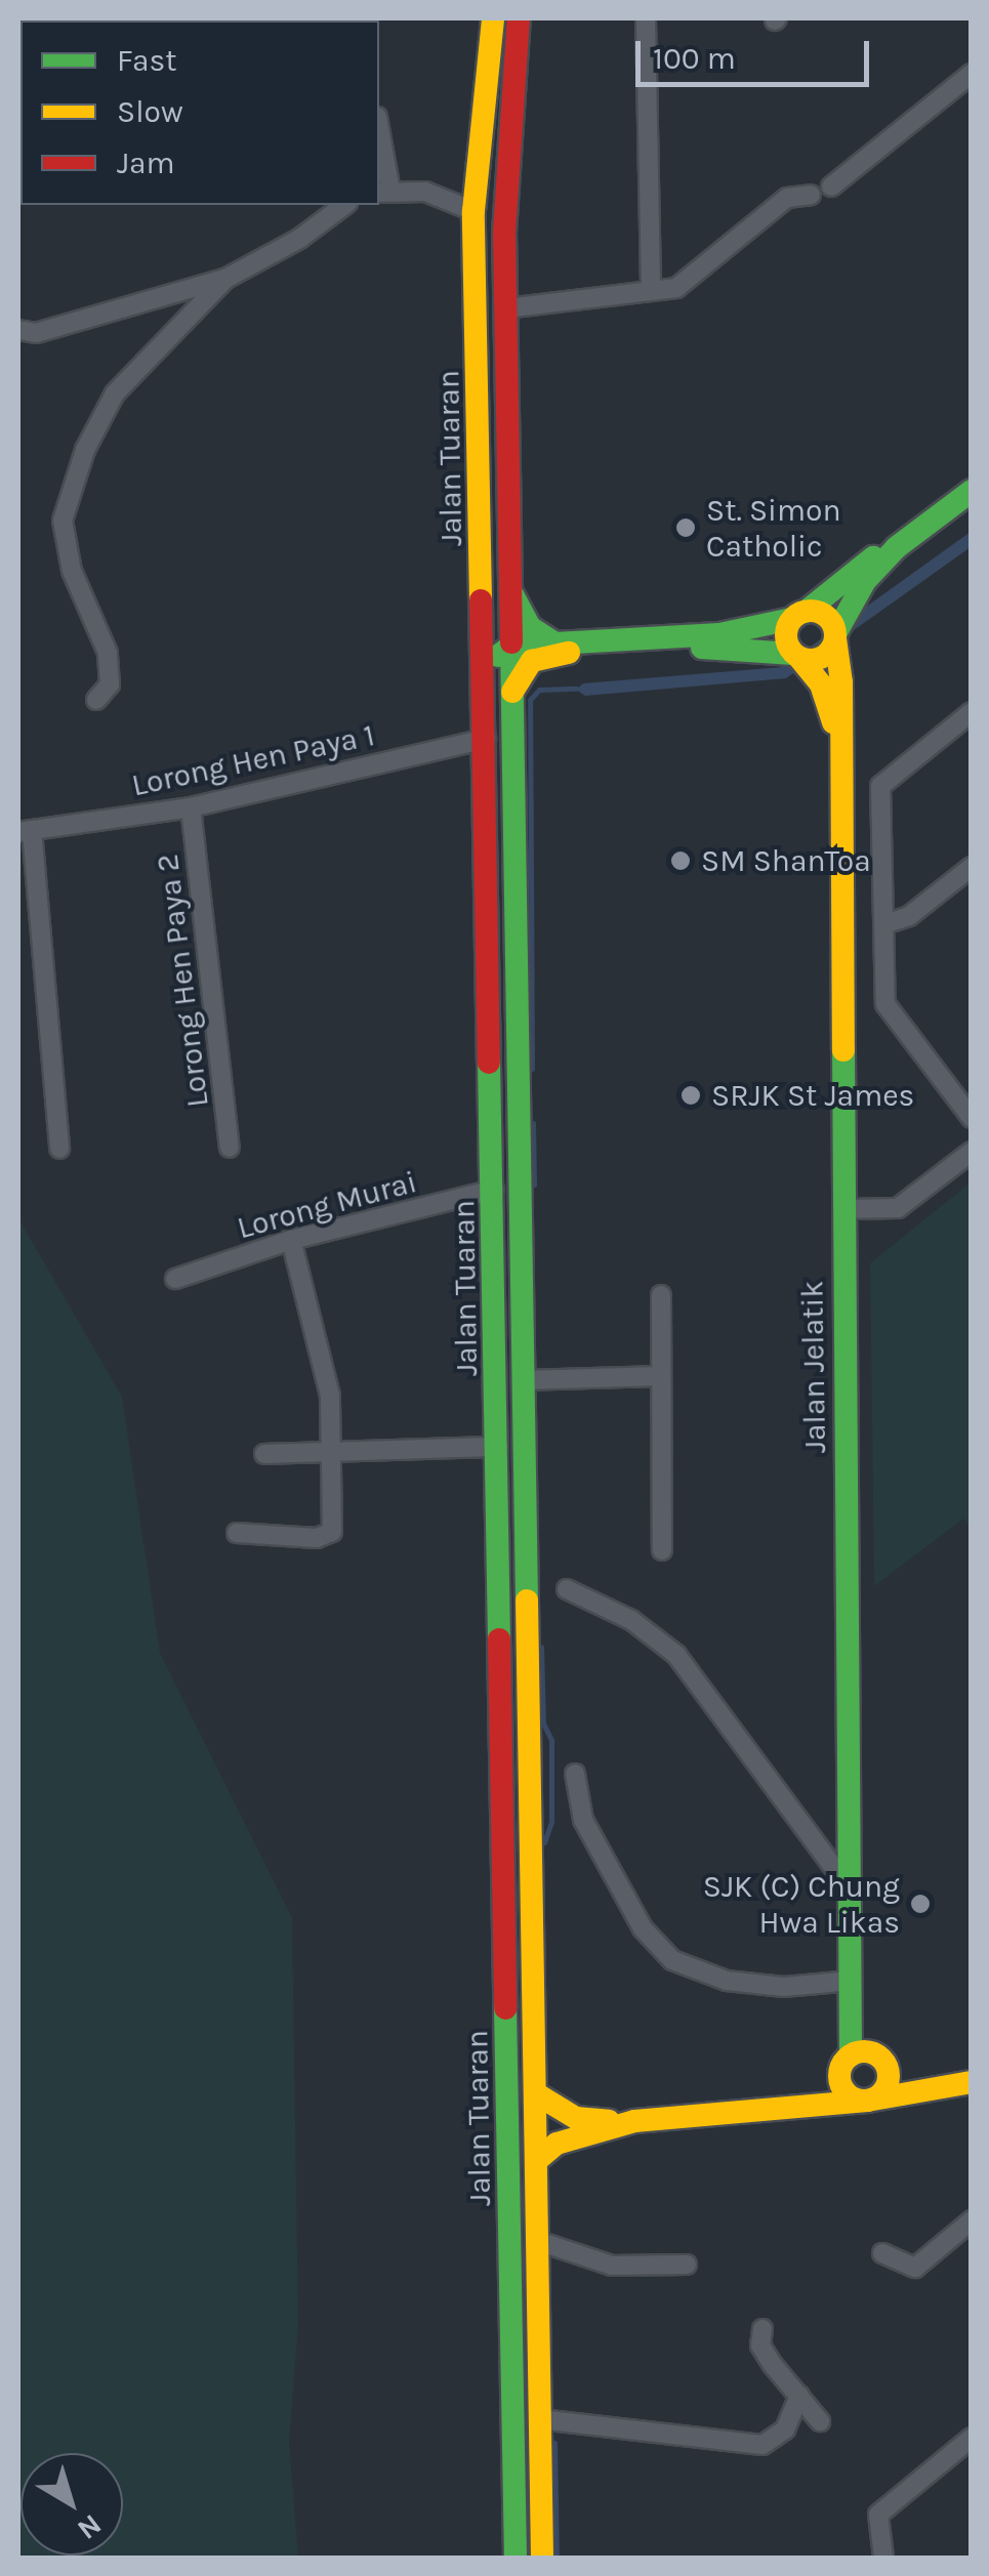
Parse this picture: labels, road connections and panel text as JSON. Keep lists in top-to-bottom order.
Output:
{
  "streets": {
    "main road": ["Jalan Tuaran", "Jalan Jelatik"],
    "street": ["Lorong Hen Paya 1", "Lorong Hen Paya 2", "Lorong Murai"]
  },
  "crossings": [
    ["Jalan Tuaran", "Lorong Hen Paya 1"],
    ["Jalan Tuaran", "Lorong Murai"],
    ["Lorong Hen Paya 1", "Lorong Hen Paya 2"]
  ],
  "places": [
    "St. Simon Catholic",
    "SM ShanToa",
    "SRJK St James",
    "SJK (C) Chung Hwa Likas"
  ],
  "legend": ["Fast", "Slow", "Jam"],
  "scale_bar": "100 m",
  "north": "bottom right"
}
